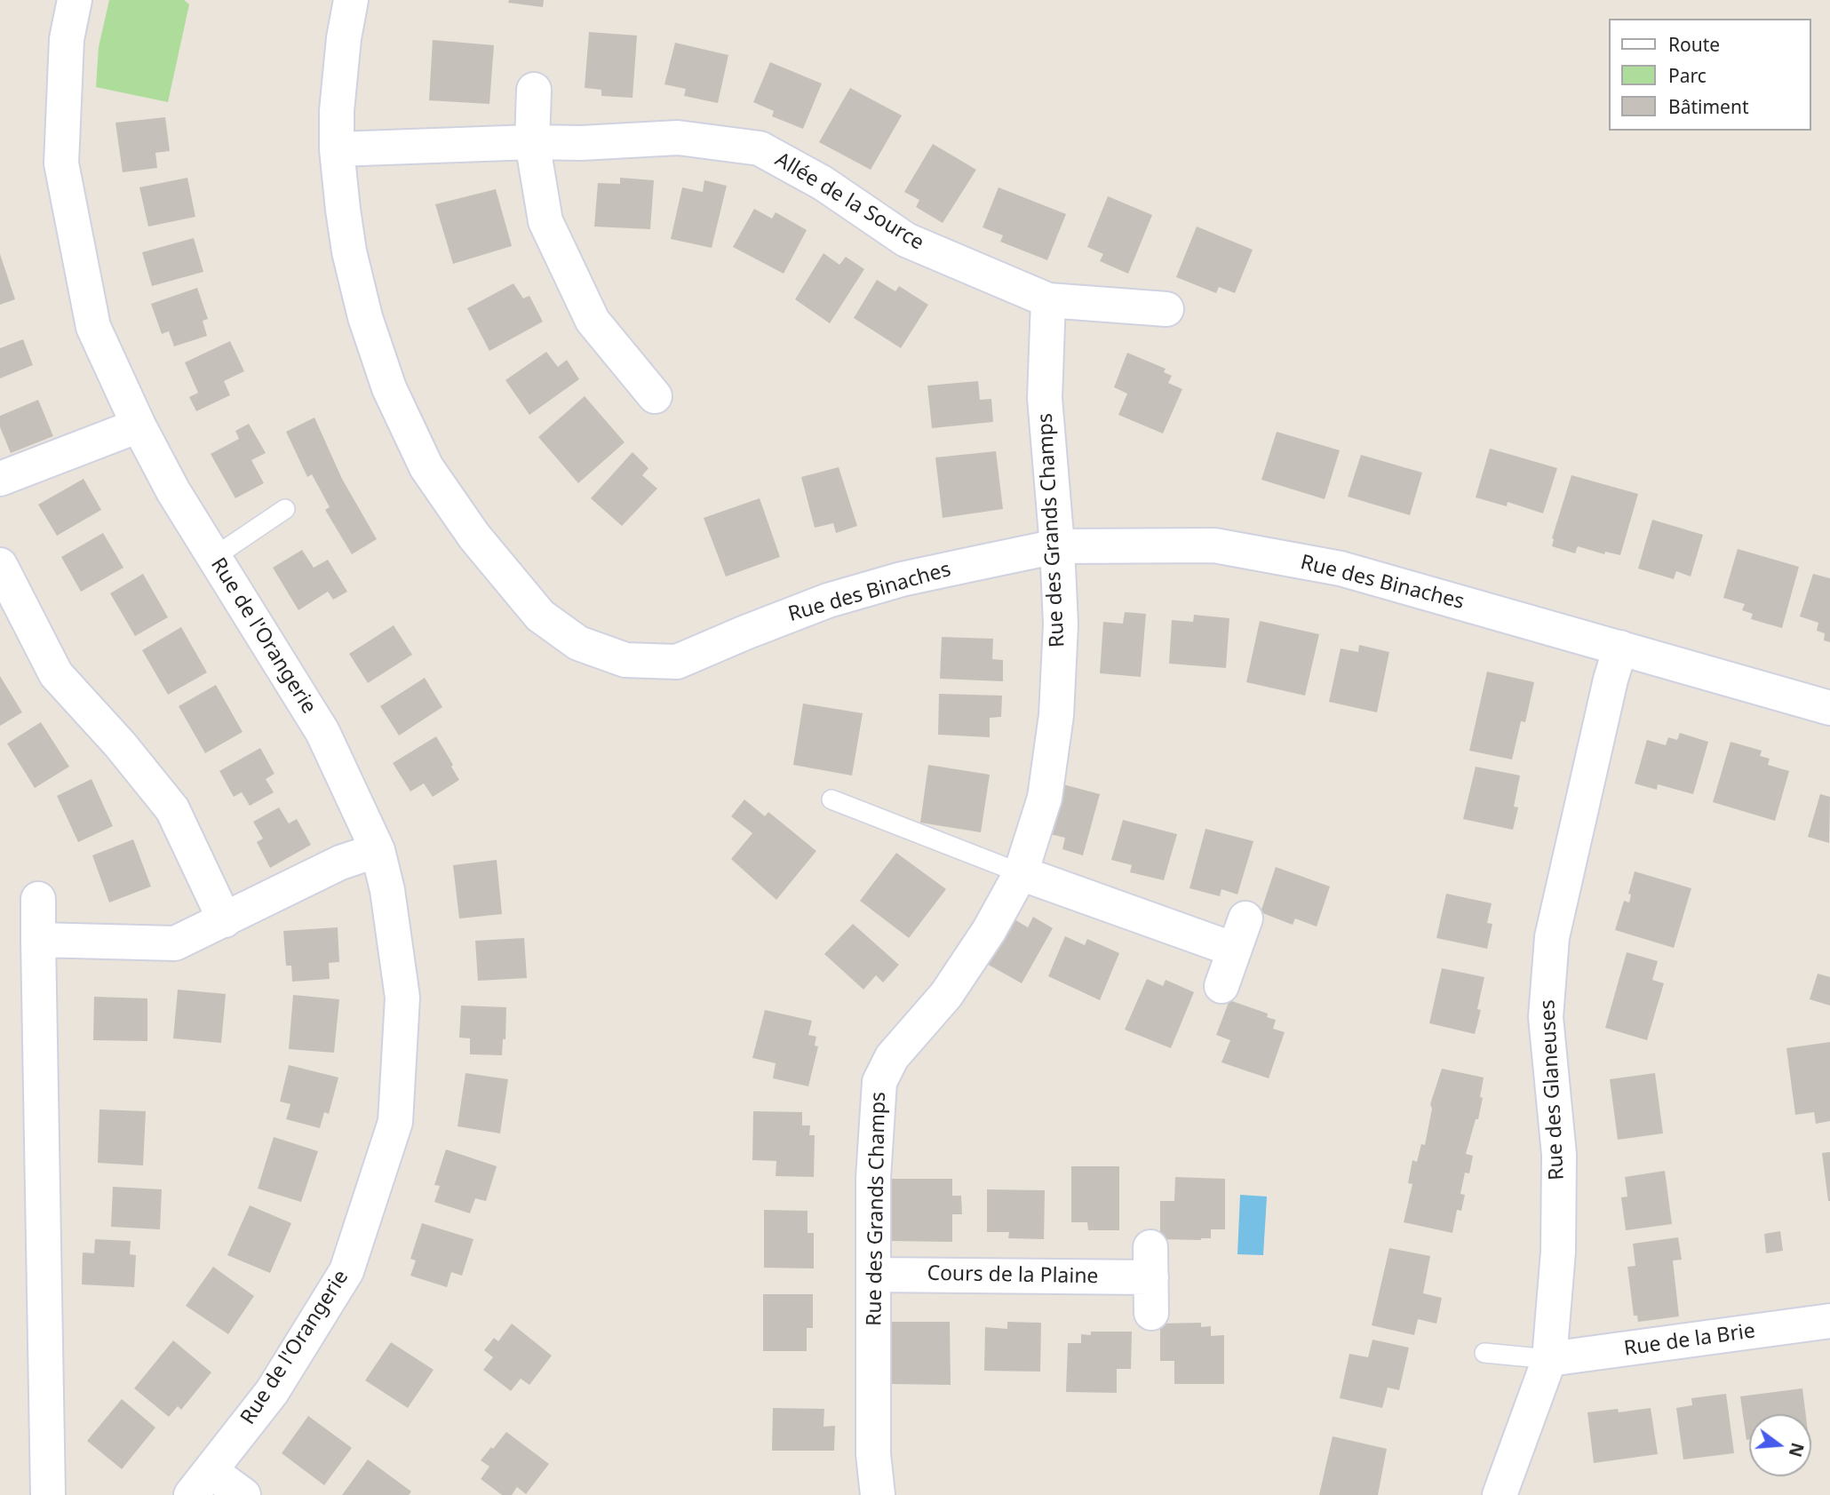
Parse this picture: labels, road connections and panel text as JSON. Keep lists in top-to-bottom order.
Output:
{
  "streets": {
    "street": [
      "Allée de la Source",
      "Rue des Grands Champs",
      "Rue des Binaches",
      "Rue de l'Orangerie",
      "Rue des Glaneuses",
      "Cours de la Plaine",
      "Rue de la Brie"
    ]
  },
  "crossings": [
    ["Allée de la Source", "Rue des Grands Champs"],
    ["Allée de la Source", "Rue des Binaches"],
    ["Rue des Grands Champs", "Rue des Binaches"],
    ["Rue des Grands Champs", "Cours de la Plaine"],
    ["Rue des Binaches", "Rue des Glaneuses"],
    ["Rue des Glaneuses", "Rue de la Brie"]
  ],
  "legend": ["Route", "Parc", "Bâtiment"],
  "north": "right"
}
